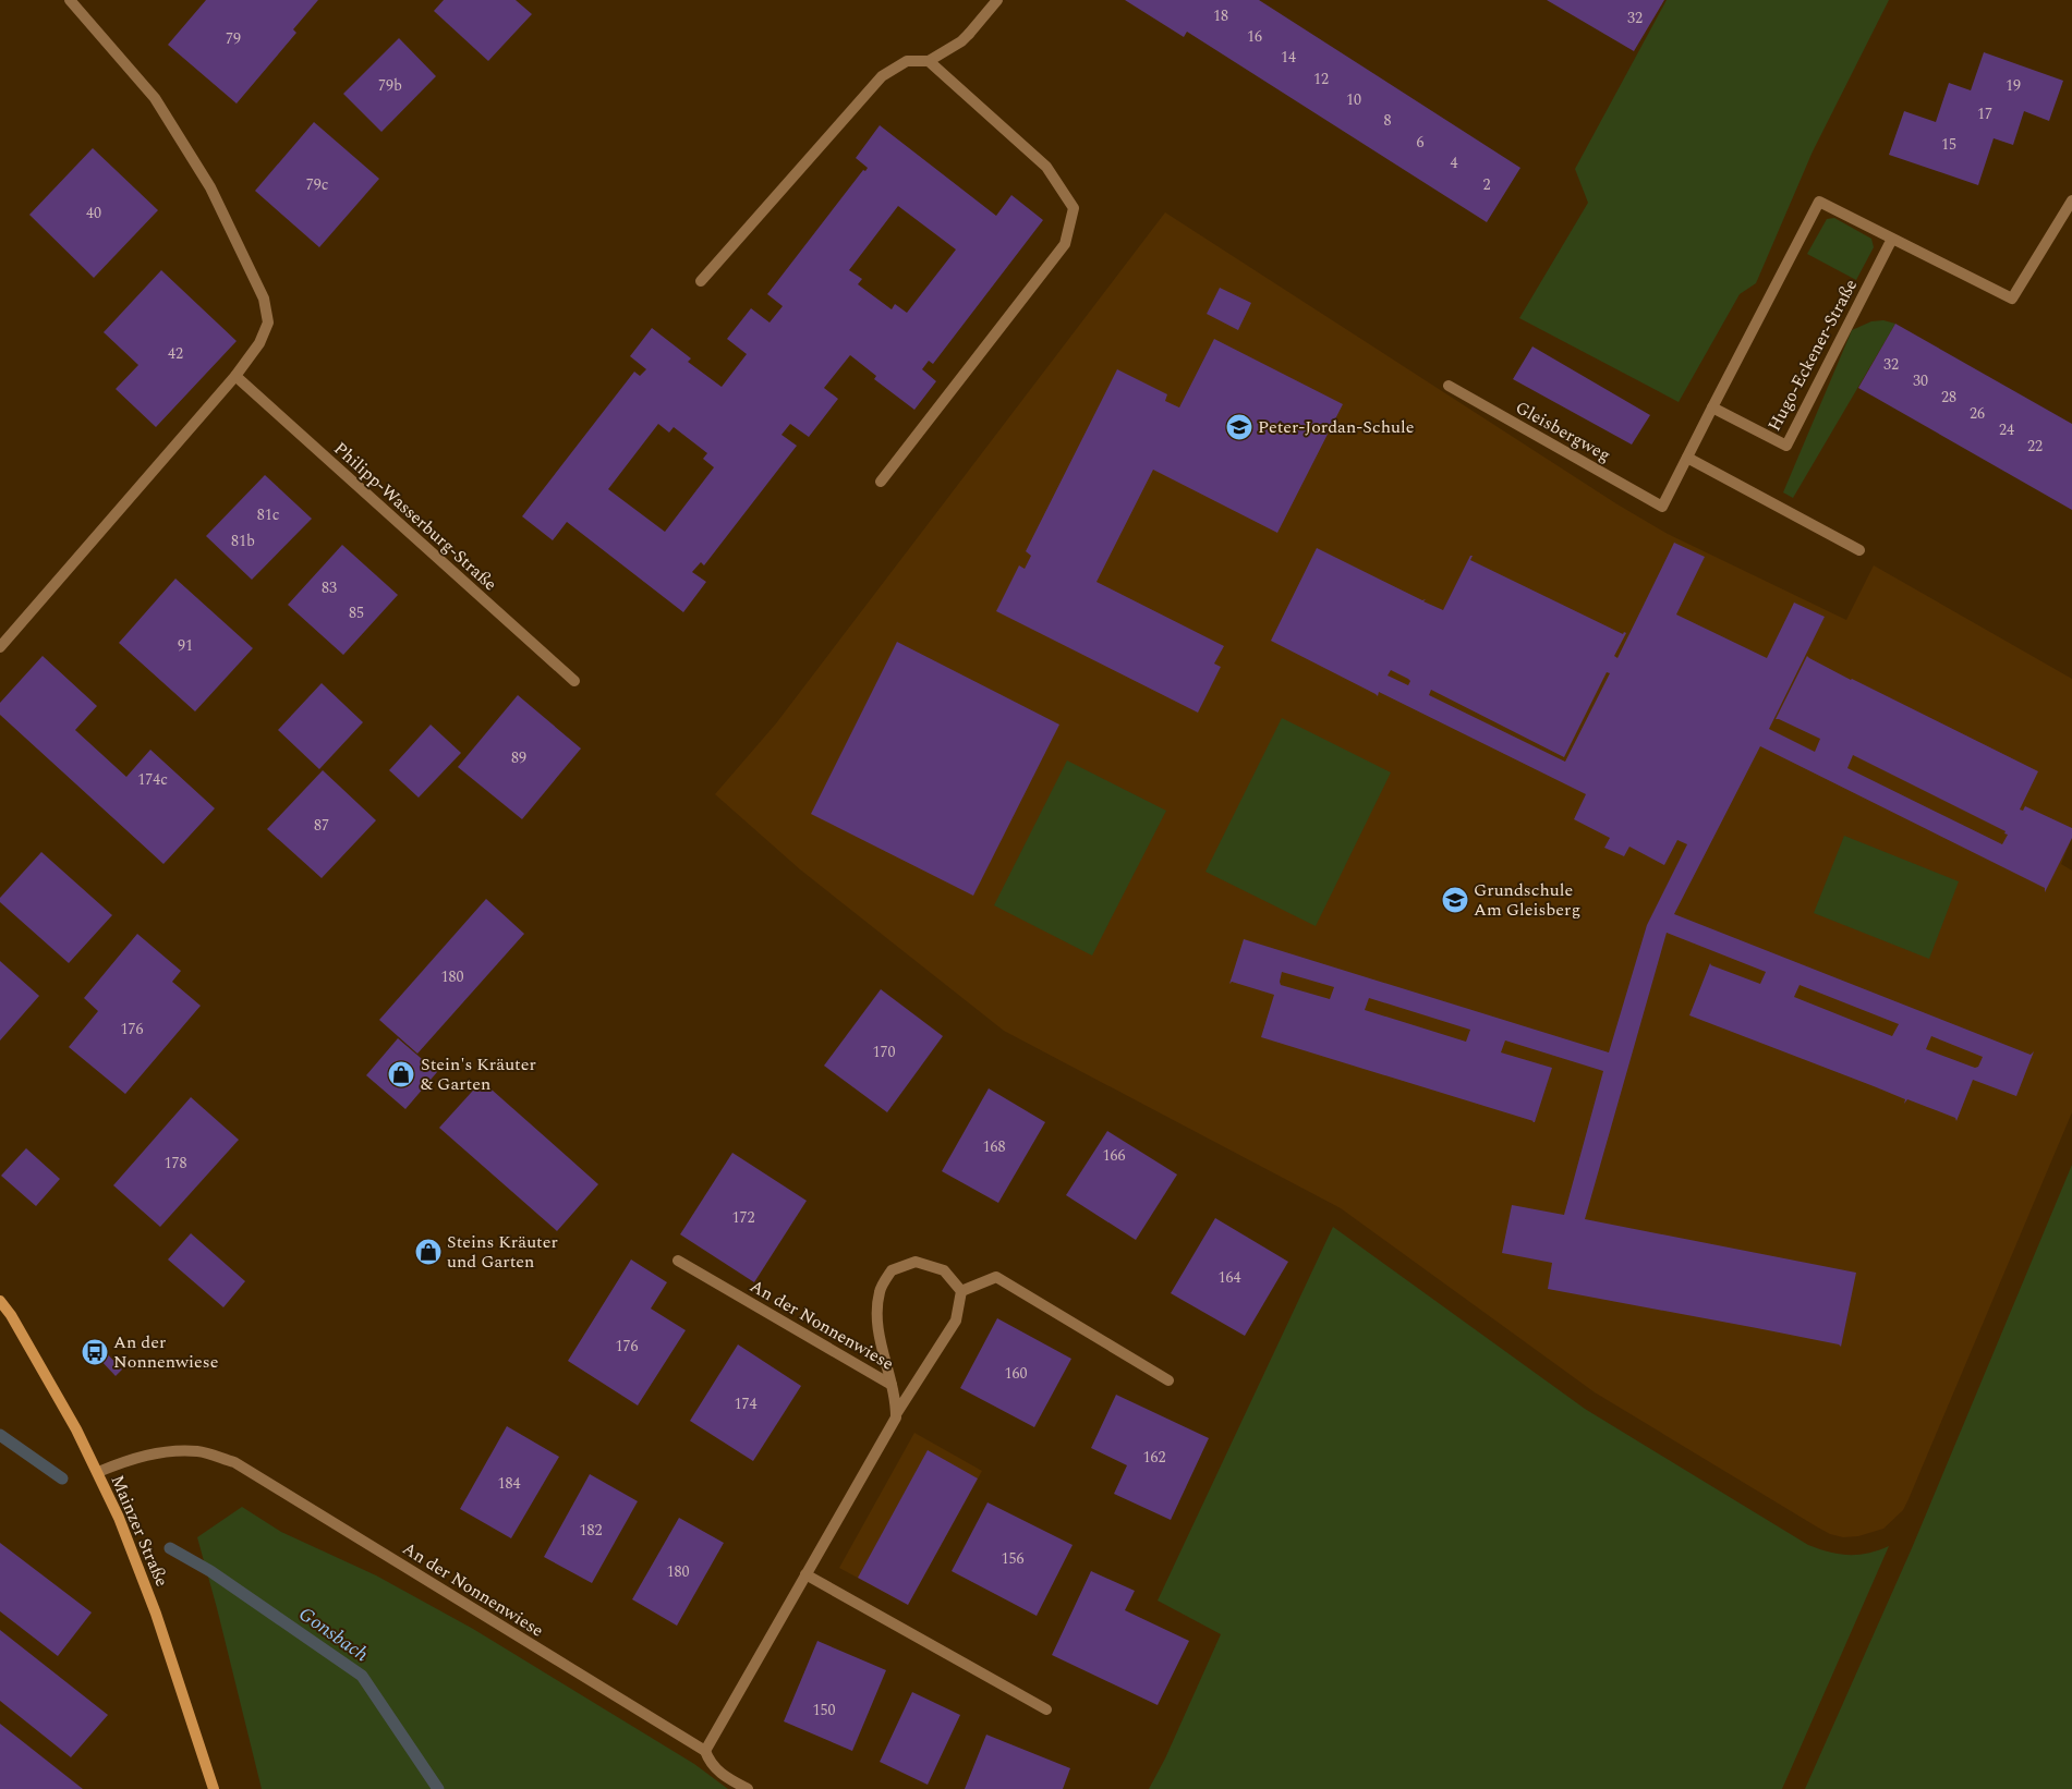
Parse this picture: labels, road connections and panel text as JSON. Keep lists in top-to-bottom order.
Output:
{
  "streets": {
    "main road": ["Mainzer Straße"],
    "street": [
      "Hugo-Eckener-Straße",
      "Gleisbergweg",
      "Philipp-Wasserburg-Straße",
      "An der Nonnenwiese"
    ]
  },
  "crossings": [
    ["An der Nonnenwiese", "Mainzer Straße"]
  ],
  "water": ["Gonsbach"],
  "places": {
    "school or university": ["Peter-Jordan-Schule", "Grundschule Am Gleisberg"],
    "shop": ["Stein's Kräuter & Garten", "Steins Kräuter und Garten"],
    "bus stop": ["An der Nonnenwiese"]
  },
  "house_numbers": [
    "18",
    "32",
    "16",
    "79",
    "14",
    "12",
    "79b",
    "19",
    "10",
    "17",
    "8",
    "6",
    "15",
    "4",
    "79c",
    "2",
    "40",
    "42",
    "32",
    "30",
    "28",
    "26",
    "24",
    "22",
    "81c",
    "81b",
    "83",
    "85",
    "91",
    "89",
    "174c",
    "87",
    "180",
    "176",
    "170",
    "168",
    "166",
    "178",
    "172",
    "164",
    "176",
    "160",
    "174",
    "162",
    "184",
    "182",
    "156",
    "180",
    "150"
  ]
}
